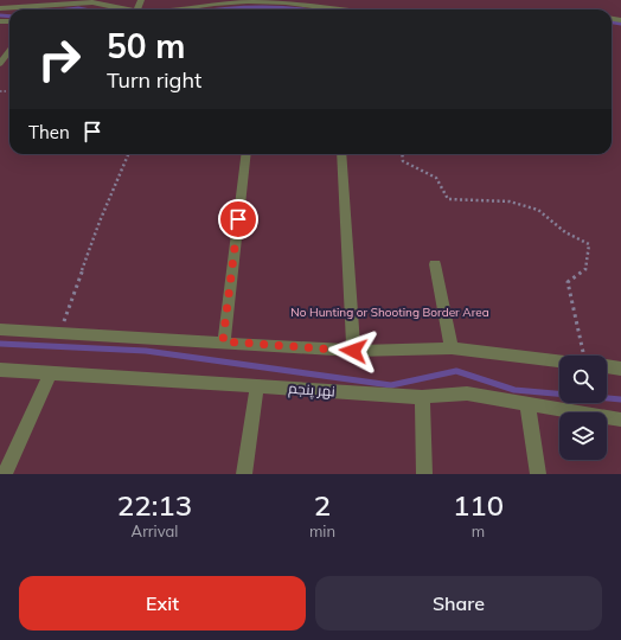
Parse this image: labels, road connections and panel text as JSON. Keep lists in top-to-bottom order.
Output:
{
  "streets": {
    "street": ["نهر پنجم"]
  },
  "parks": ["No Hunting or Shooting Border Area"],
  "page": {
    "turn": ["50 m", "Turn right"],
    "then": "Then",
    "eta": [
      "22:13",
      "Arrival",
      "2",
      "min",
      "110",
      "m"
    ],
    "buttons": ["Exit", "Share"]
  }
}
